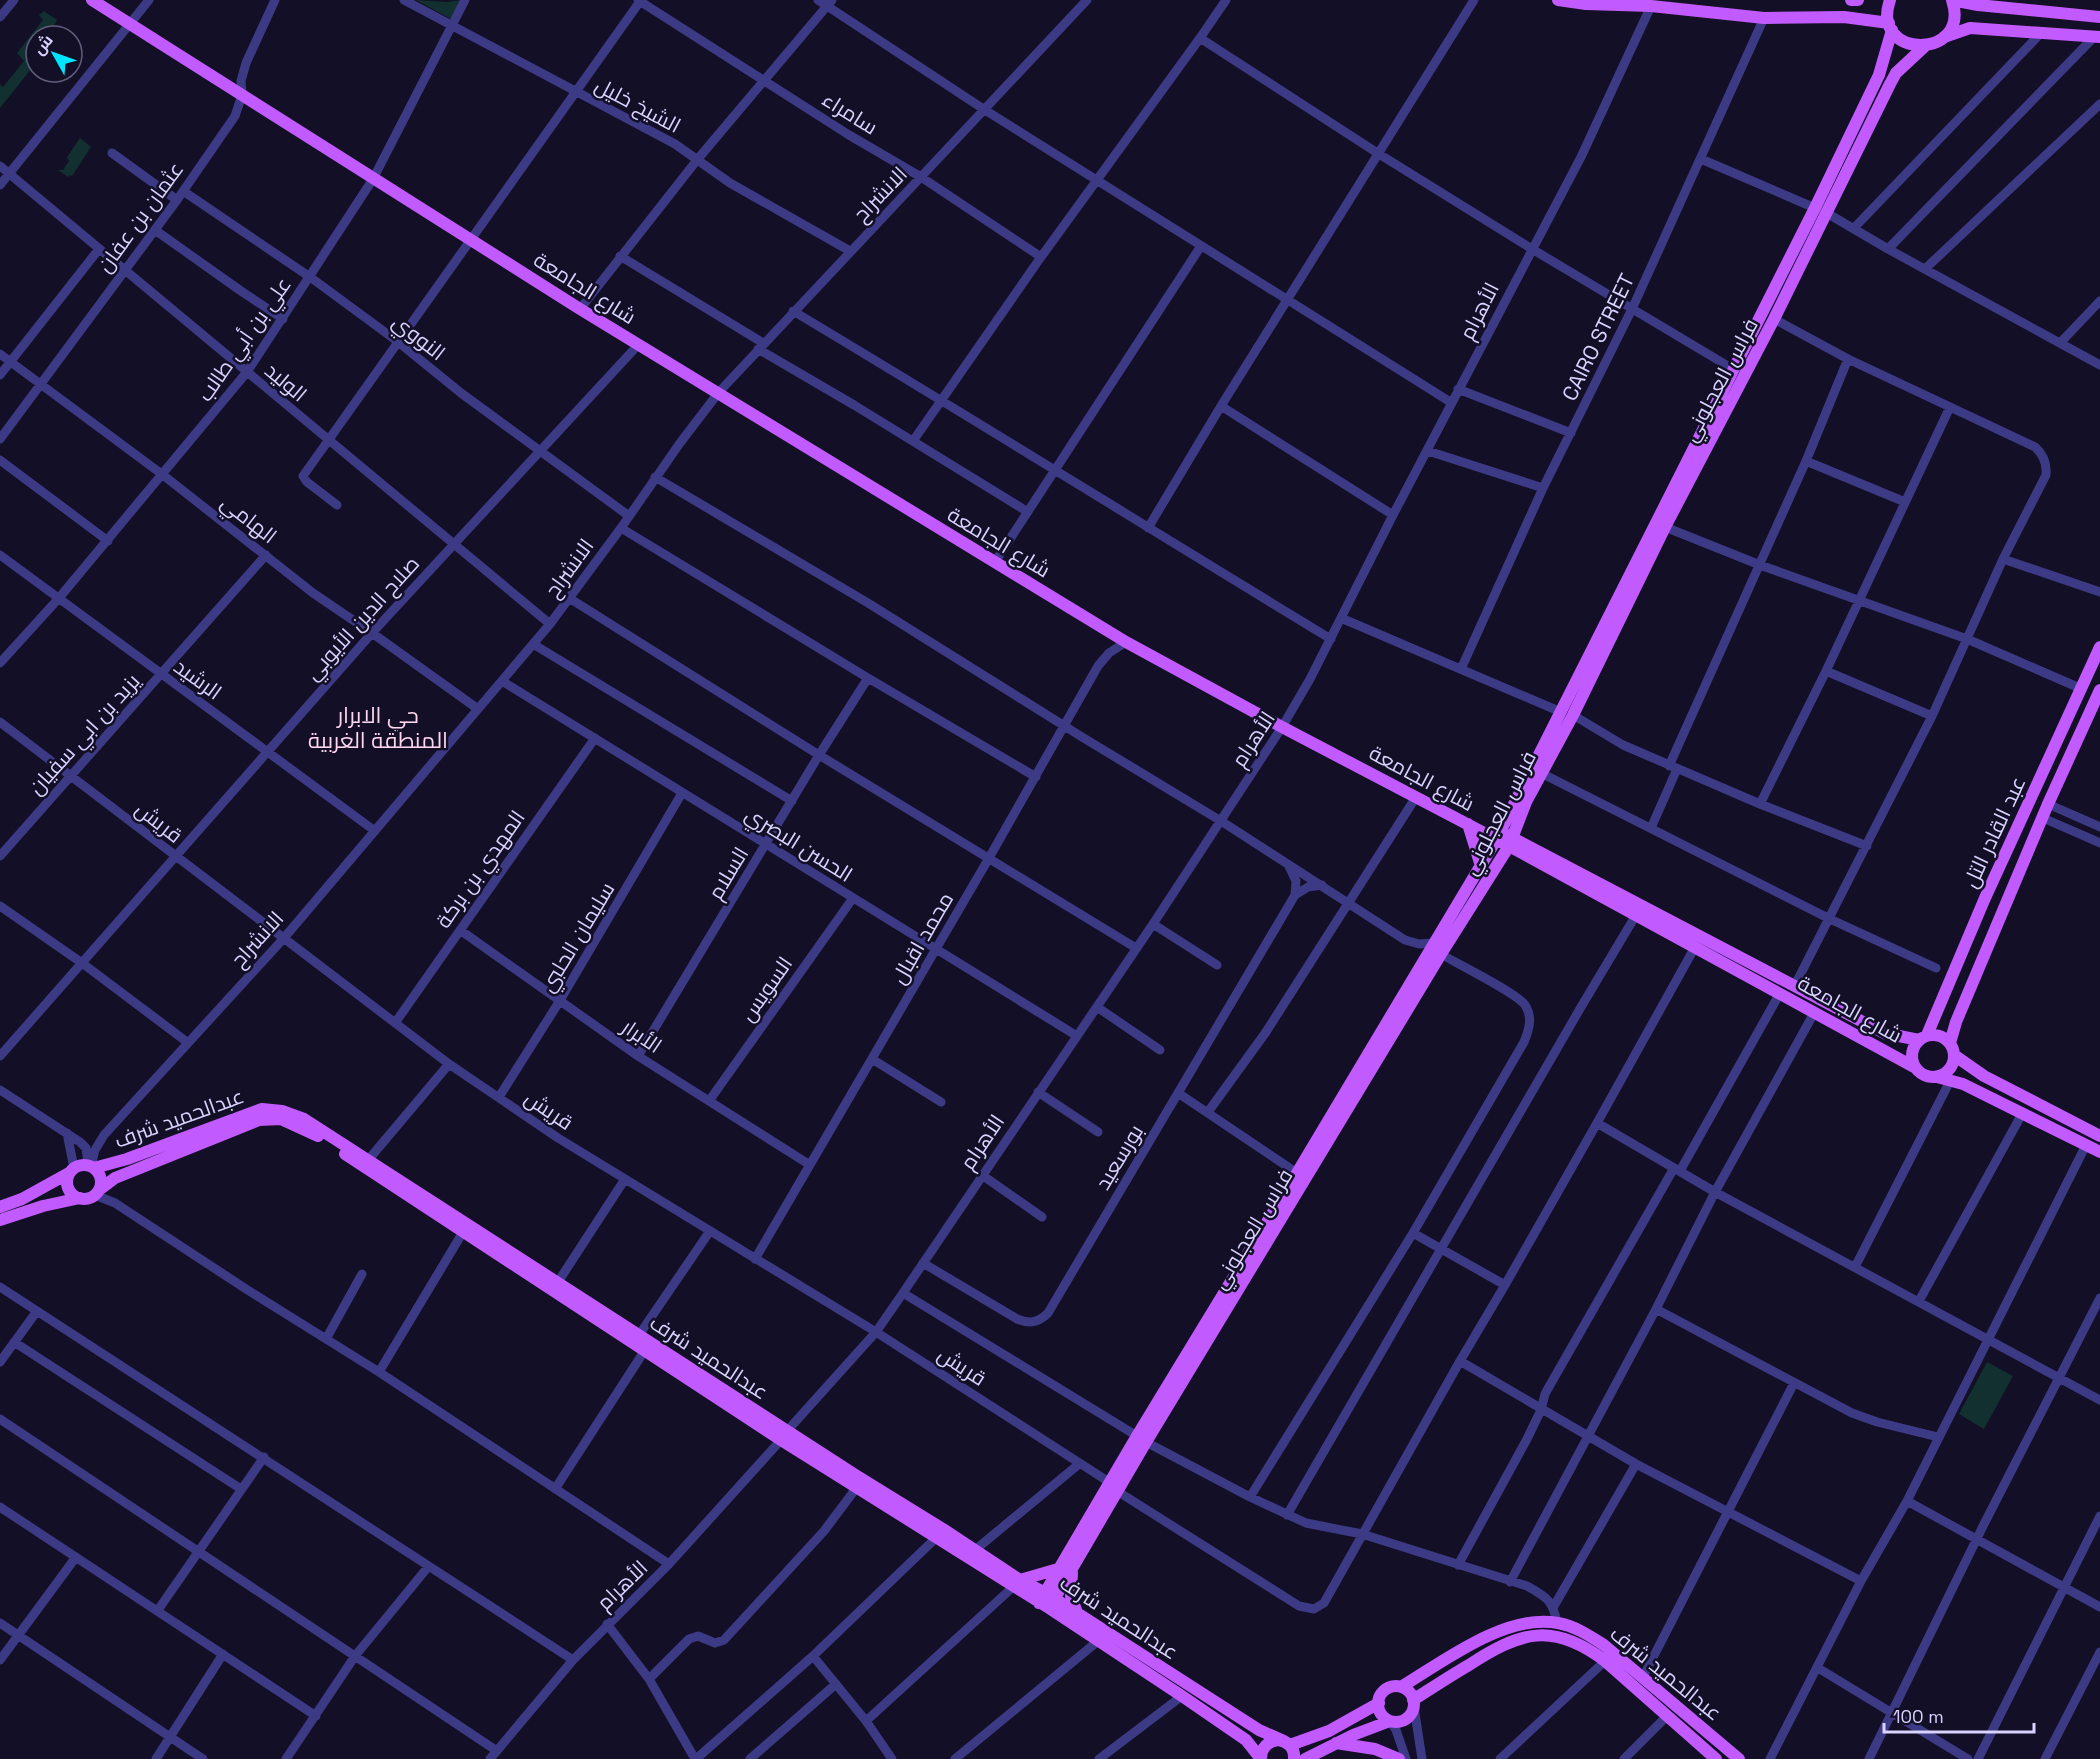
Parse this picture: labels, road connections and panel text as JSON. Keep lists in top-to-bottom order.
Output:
{
  "streets": {
    "main road": [
      "شارع الجامعة",
      "فراس العجلوني",
      "عبد القادر التل",
      "عبدالحميد شرف"
    ],
    "street": [
      "الشيخ خليل",
      "سامراء",
      "الانشراح",
      "عثمان بن عفان",
      "الأهرام",
      "النووي",
      "CAIRO STREET",
      "علي بن أبي طالب",
      "الوليد",
      "الهامي",
      "صلاح الدين الأيوبي",
      "الرشيد",
      "يزيد بن ابي سفيان",
      "قريش",
      "الحسن البصري",
      "المهدي بن بركة",
      "السلام",
      "سليمان الحلبي",
      "محمد اقبال",
      "السويس",
      "الأبرار",
      "بورسعيد"
    ]
  },
  "crossings": [
    ["الشيخ خليل", "الانشراح"],
    ["الشيخ خليل", "علي بن أبي طالب"],
    ["سامراء", "الانشراح"],
    ["الانشراح", "شارع الجامعة"],
    ["الانشراح", "النووي"],
    ["الانشراح", "الوليد"],
    ["الانشراح", "الهامي"],
    ["الانشراح", "الرشيد"],
    ["الانشراح", "قريش"],
    ["الانشراح", "الحسن البصري"],
    ["الانشراح", "عبدالحميد شرف"],
    ["عثمان بن عفان", "شارع الجامعة"],
    ["عثمان بن عفان", "النووي"],
    ["عثمان بن عفان", "الوليد"],
    ["عثمان بن عفان", "الهامي"],
    ["شارع الجامعة", "الأهرام"],
    ["شارع الجامعة", "علي بن أبي طالب"],
    ["شارع الجامعة", "فراس العجلوني"],
    ["شارع الجامعة", "صلاح الدين الأيوبي"],
    ["شارع الجامعة", "عبد القادر التل"],
    ["شارع الجامعة", "محمد اقبال"],
    ["الأهرام", "قريش"],
    ["الأهرام", "الحسن البصري"],
    ["الأهرام", "عبدالحميد شرف"],
    ["الأهرام", "بورسعيد"],
    ["النووي", "علي بن أبي طالب"],
    ["النووي", "صلاح الدين الأيوبي"],
    ["علي بن أبي طالب", "الوليد"],
    ["علي بن أبي طالب", "الهامي"],
    ["علي بن أبي طالب", "الرشيد"],
    ["فراس العجلوني", "قريش"],
    ["فراس العجلوني", "عبدالحميد شرف"],
    ["الوليد", "صلاح الدين الأيوبي"],
    ["الهامي", "صلاح الدين الأيوبي"],
    ["الهامي", "يزيد بن ابي سفيان"],
    ["صلاح الدين الأيوبي", "الرشيد"],
    ["صلاح الدين الأيوبي", "قريش"],
    ["الرشيد", "يزيد بن ابي سفيان"],
    ["يزيد بن ابي سفيان", "قريش"],
    ["قريش", "المهدي بن بركة"],
    ["قريش", "سليمان الحلبي"],
    ["قريش", "محمد اقبال"],
    ["الحسن البصري", "المهدي بن بركة"],
    ["الحسن البصري", "السلام"],
    ["الحسن البصري", "سليمان الحلبي"],
    ["الحسن البصري", "محمد اقبال"],
    ["الحسن البصري", "السويس"],
    ["المهدي بن بركة", "الأبرار"],
    ["السلام", "الأبرار"],
    ["سليمان الحلبي", "الأبرار"],
    ["محمد اقبال", "الأبرار"],
    ["السويس", "الأبرار"]
  ],
  "districts": ["حي الابرار المنطقة الغربية"],
  "scale_bar": "100 m",
  "north": "top left"
}
